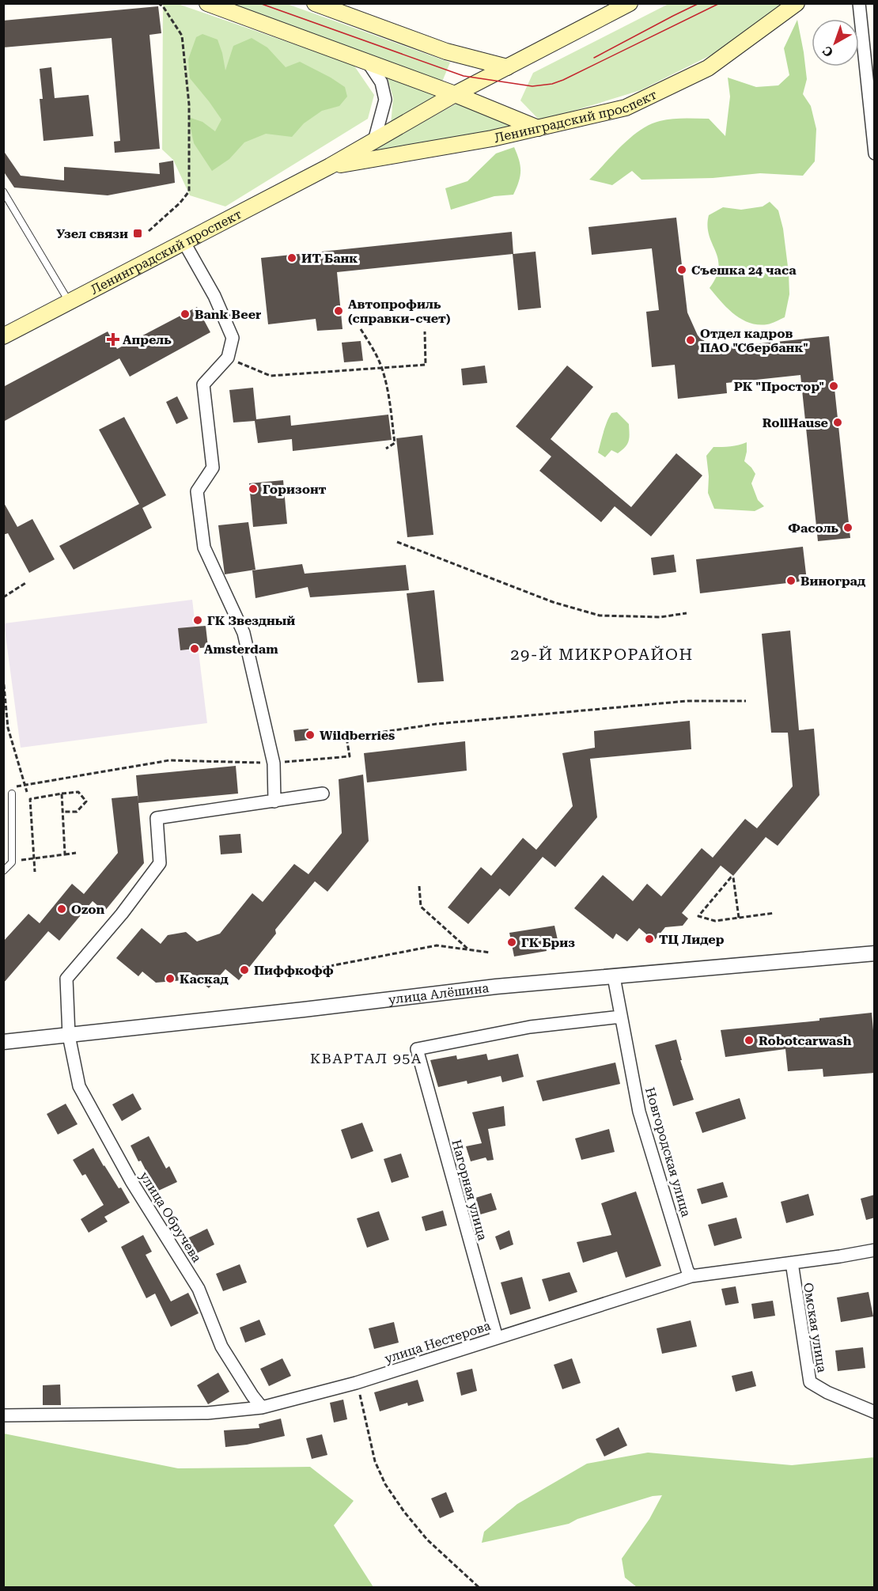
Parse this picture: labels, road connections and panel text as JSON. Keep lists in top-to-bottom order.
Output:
{
  "streets": {
    "main road": ["Ленинградский проспект"],
    "street": [
      "улица Алёшина",
      "Новгородская улица",
      "Нагорная улица",
      "улица Обручева",
      "Омская улица",
      "улица Нестерова"
    ]
  },
  "crossings": [
    ["улица Алёшина", "Новгородская улица"],
    ["улица Алёшина", "улица Обручева"],
    ["Новгородская улица", "Нагорная улица"],
    ["Новгородская улица", "улица Нестерова"],
    ["Нагорная улица", "улица Нестерова"],
    ["улица Обручева", "улица Нестерова"],
    ["Омская улица", "улица Нестерова"]
  ],
  "districts": ["29-Й МИКРОРАЙОН", "КВАРТАЛ 95А"],
  "places": {
    "transit": ["Узел связи"],
    "other": [
      "ИТ Банк",
      "Съешка 24 часа",
      "Автопрофиль (справки-счет)",
      "Bank Beer",
      "Отдел кадров ПАО \"Сбербанк\"",
      "РК \"Простор\"",
      "RollHause",
      "Горизонт",
      "Фасоль",
      "Виноград",
      "ГК Звездный",
      "Amsterdam",
      "Wildberries",
      "Ozon",
      "ТЦ Лидер",
      "ГК Бриз",
      "Пиффкофф",
      "Каскад",
      "Robotcarwash"
    ],
    "health": ["Апрель"]
  },
  "north": "bottom left"
}
